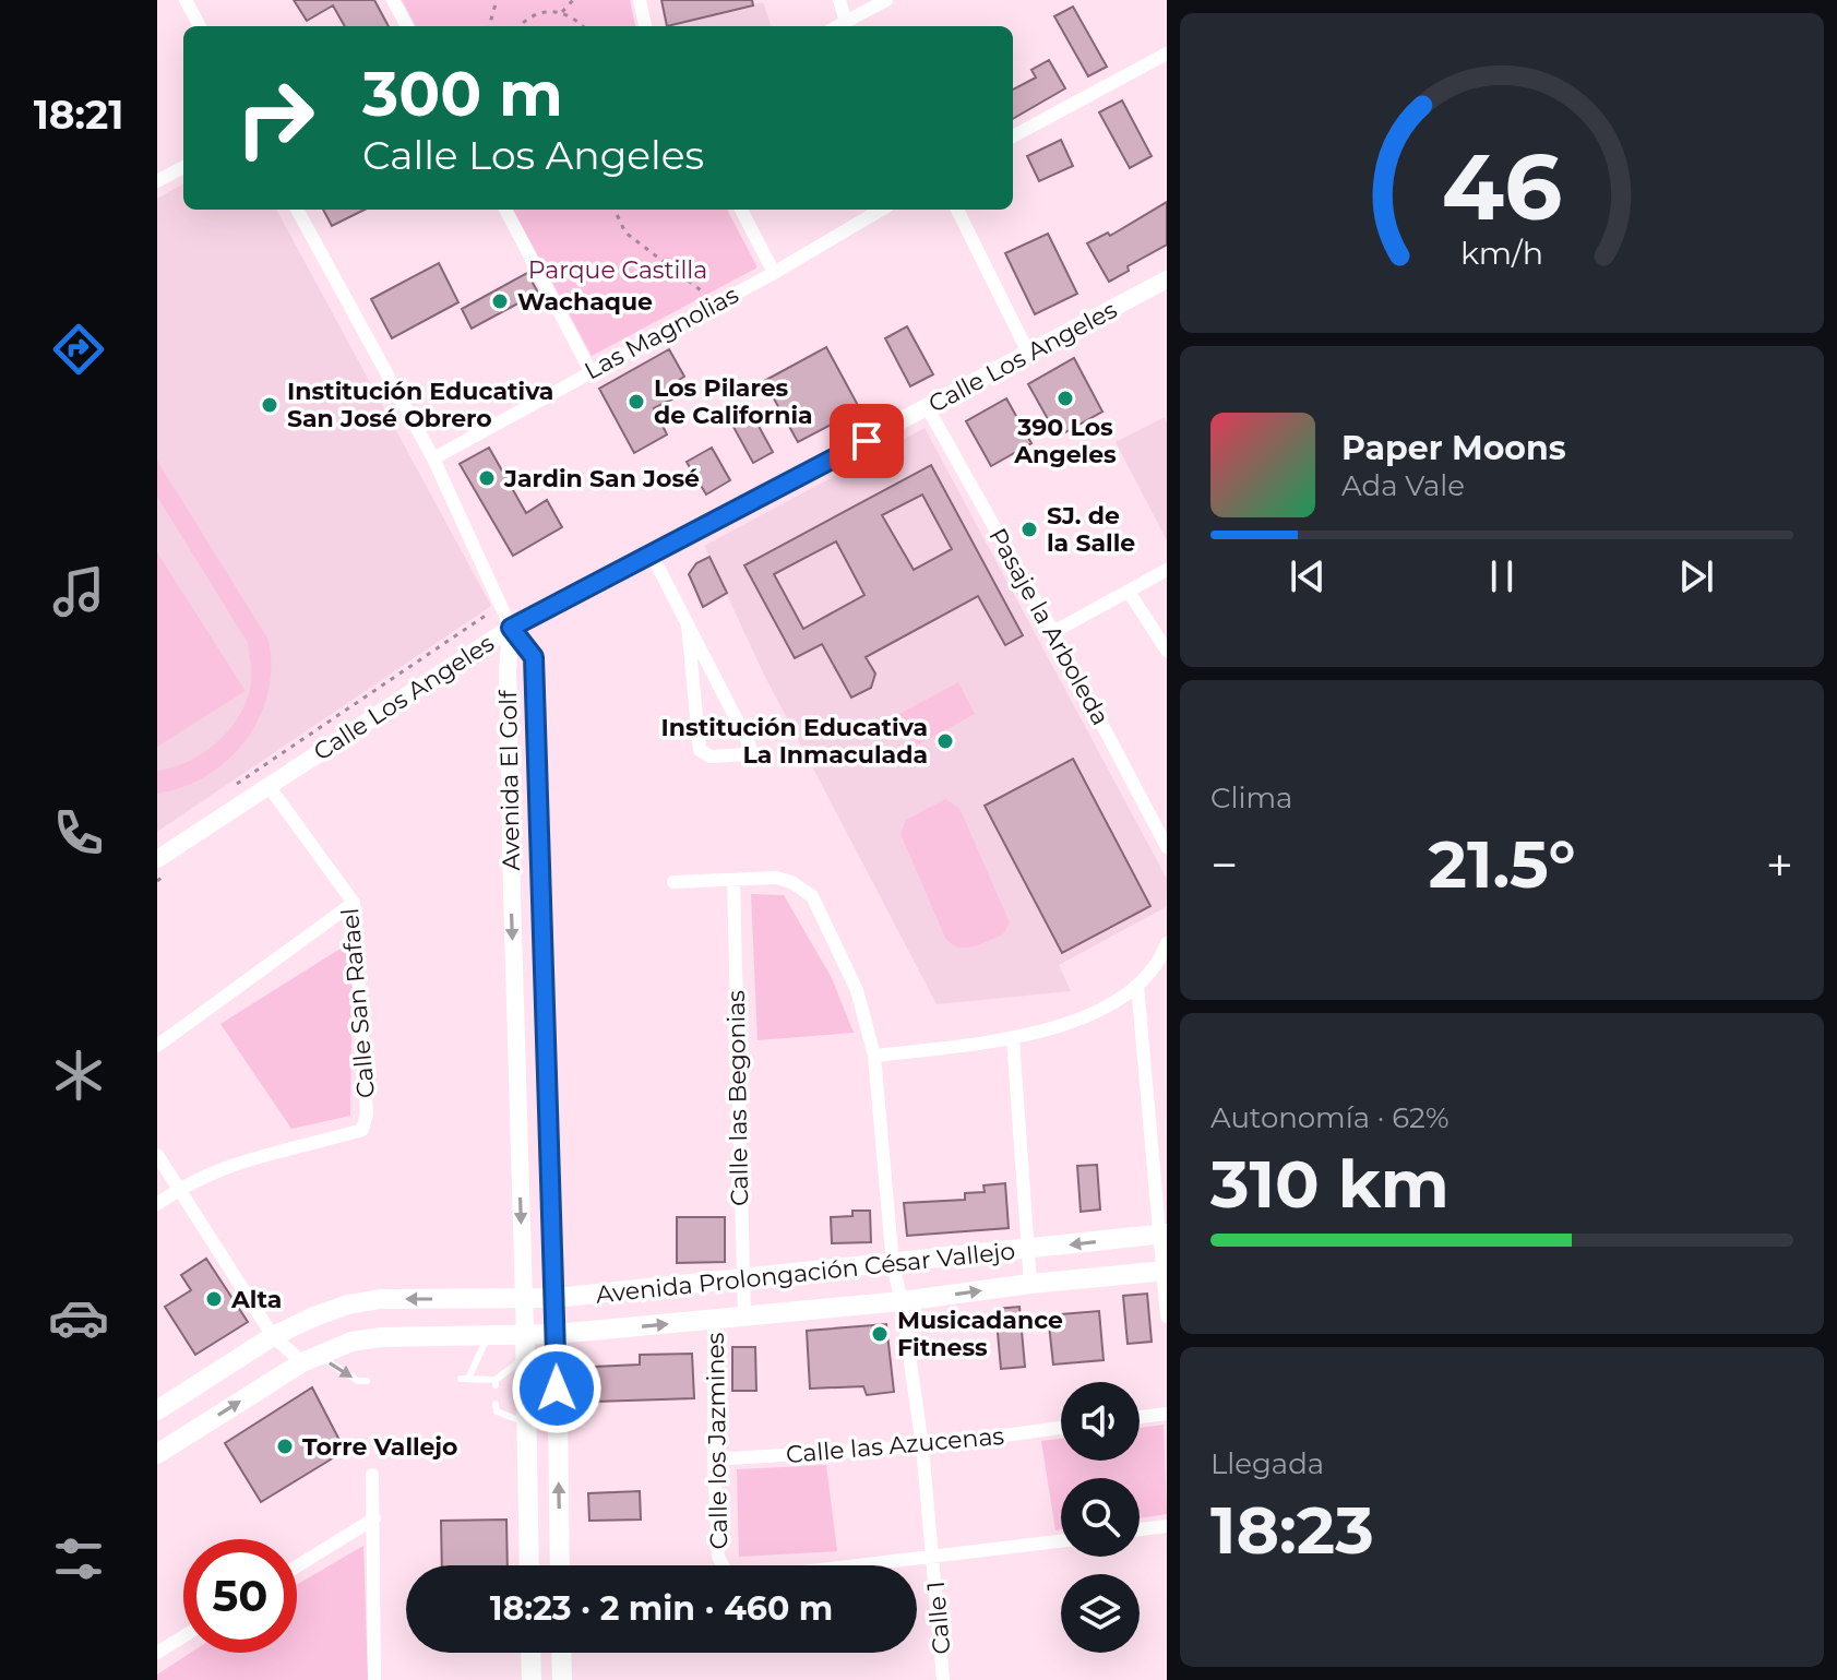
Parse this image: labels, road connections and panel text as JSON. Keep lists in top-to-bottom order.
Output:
{
  "streets": {
    "main road": ["Avenida El Golf", "Avenida Prolongación César Vallejo"],
    "street": [
      "Las Magnolias",
      "Calle Los Angeles",
      "Pasaje la Arboleda",
      "Calle San Rafael",
      "Calle las Begonias",
      "Calle los Jazmines",
      "Calle las Azucenas",
      "Calle 1"
    ]
  },
  "crossings": [
    ["Calle Los Angeles", "Pasaje la Arboleda"],
    ["Calle Los Angeles", "Avenida El Golf"],
    ["Calle Los Angeles", "Calle San Rafael"],
    ["Avenida El Golf", "Avenida Prolongación César Vallejo"],
    ["Calle las Begonias", "Avenida Prolongación César Vallejo"],
    ["Calle las Begonias", "Calle 1"],
    ["Avenida Prolongación César Vallejo", "Calle los Jazmines"],
    ["Avenida Prolongación César Vallejo", "Calle 1"],
    ["Calle los Jazmines", "Calle las Azucenas"],
    ["Calle los Jazmines", "Calle 1"],
    ["Calle las Azucenas", "Calle 1"]
  ],
  "parks": ["Parque Castilla"],
  "places": [
    "Wachaque",
    "390 Los Angeles",
    "Los Pilares de California",
    "Institución Educativa San José Obrero",
    "Jardin San José",
    "SJ. de la Salle",
    "Institución Educativa La Inmaculada",
    "Alta",
    "Musicadance Fitness",
    "Torre Vallejo"
  ],
  "page": {
    "tabs": "18:21",
    "turn": ["300 m", "Calle Los Angeles"],
    "song": ["Paper Moons", "Ada Vale"],
    "tile": [
      "Clima",
      ["Autonomía · 62%", "310 km"],
      ["Llegada", "18:23"]
    ],
    "heat": ["−", "21.5°", "+"],
    "limit": "50",
    "trip": "18:23 · 2 min · 460 m",
    "gauge": ["46", "km/h"]
  }
}
